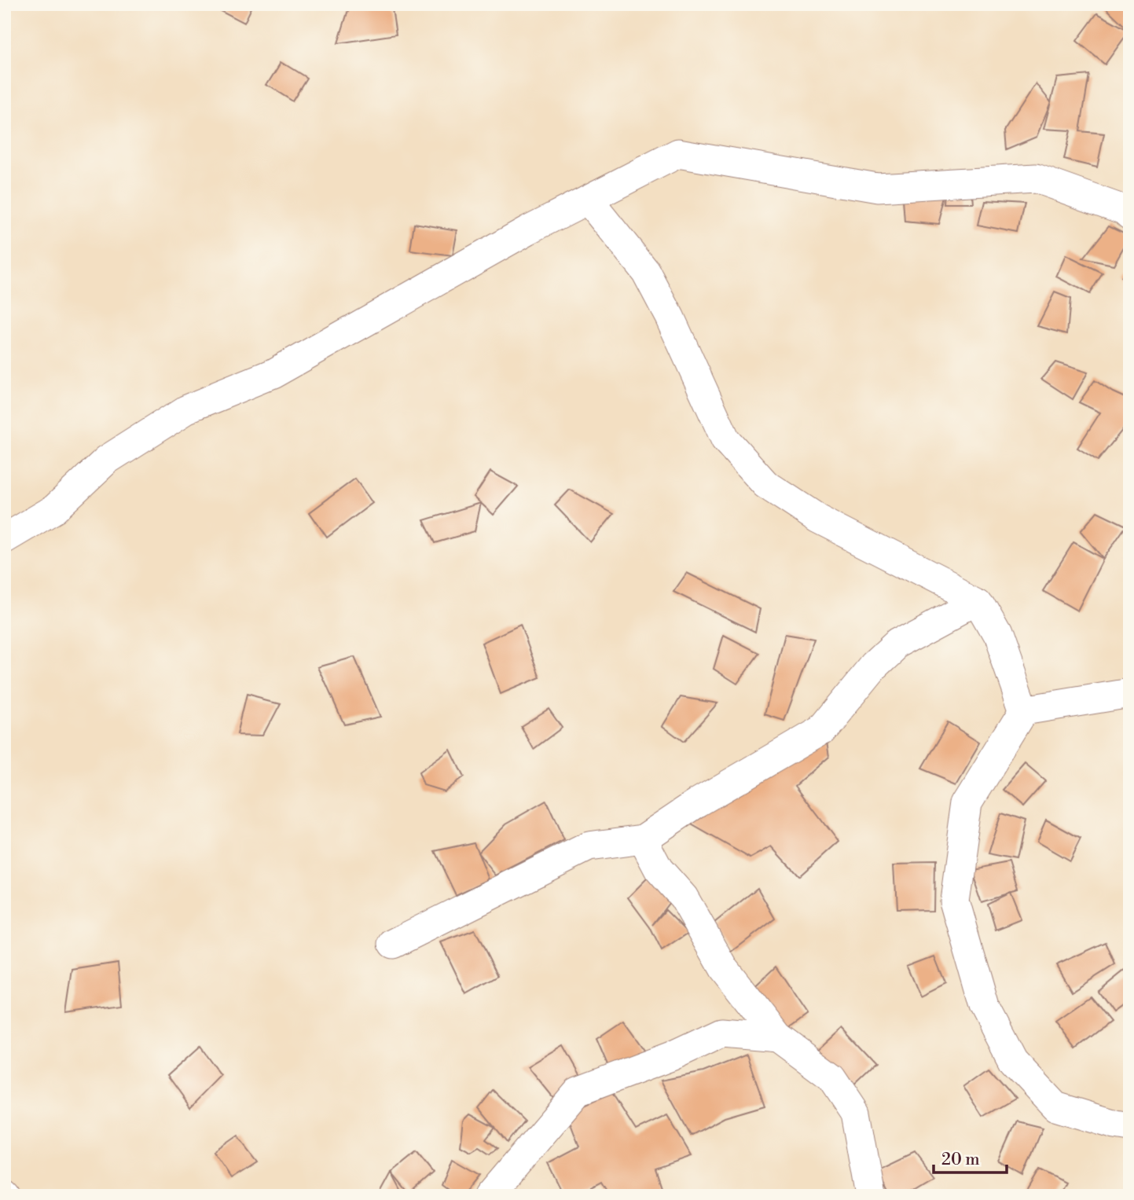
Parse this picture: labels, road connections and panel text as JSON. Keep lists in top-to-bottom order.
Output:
{
  "scale_bar": "20 m"
}
